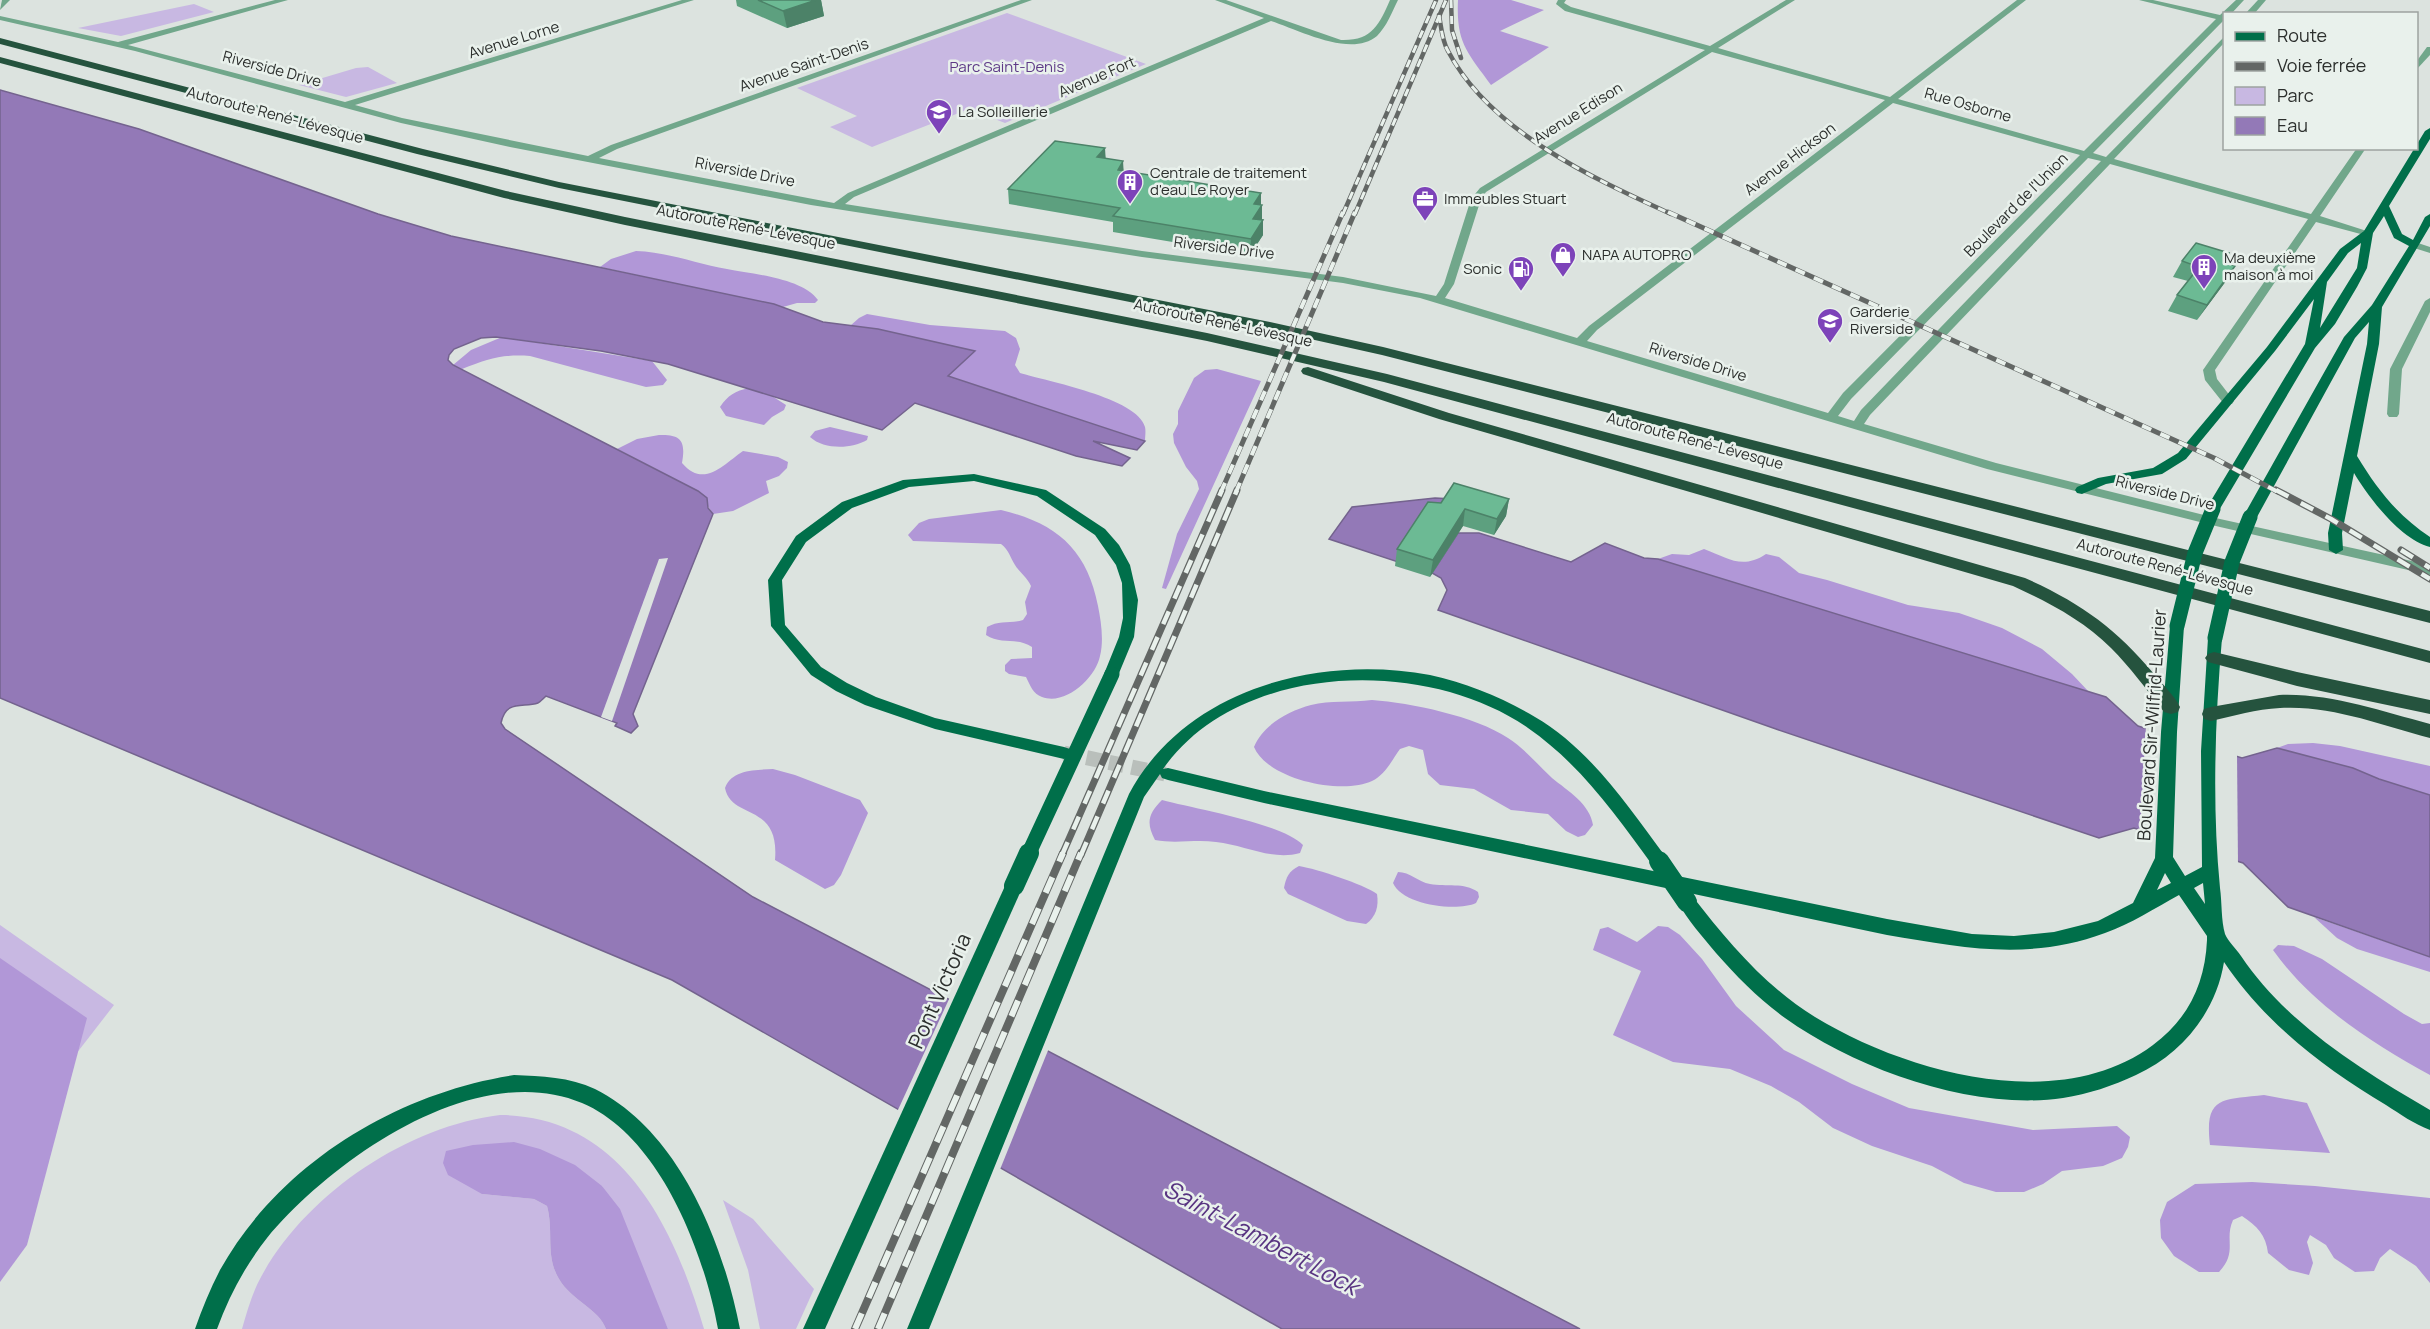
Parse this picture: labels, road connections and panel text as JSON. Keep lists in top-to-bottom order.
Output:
{
  "streets": {
    "highway": ["Autoroute René-Lévesque"],
    "main road": ["Boulevard Sir-Wilfrid-Laurier", "Pont Victoria"],
    "street": [
      "Avenue Lorne",
      "Avenue Saint-Denis",
      "Riverside Drive",
      "Avenue Fort",
      "Rue Osborne",
      "Avenue Edison",
      "Avenue Hickson",
      "Boulevard de l'Union"
    ]
  },
  "crossings": [
    ["Avenue Lorne", "Riverside Drive"],
    ["Avenue Saint-Denis", "Riverside Drive"],
    ["Riverside Drive", "Avenue Fort"],
    ["Riverside Drive", "Avenue Edison"],
    ["Riverside Drive", "Avenue Hickson"],
    ["Riverside Drive", "Boulevard de l'Union"],
    ["Rue Osborne", "Avenue Edison"],
    ["Rue Osborne", "Avenue Hickson"],
    ["Rue Osborne", "Boulevard de l'Union"],
    ["Rue Osborne", "Boulevard Sir-Wilfrid-Laurier"]
  ],
  "water": ["Saint-Lambert Lock"],
  "parks": ["Parc Saint-Denis"],
  "places": {
    "school or university": ["La Solleillerie", "Garderie Riverside"],
    "building": ["Centrale de traitement d'eau Le Royer", "Ma deuxième maison à moi"],
    "office": ["Immeubles Stuart"],
    "shop": ["NAPA AUTOPRO"],
    "fuel station": ["Sonic"]
  },
  "legend": [
    "Route",
    "Voie ferrée",
    "Parc",
    "Eau"
  ]
}
